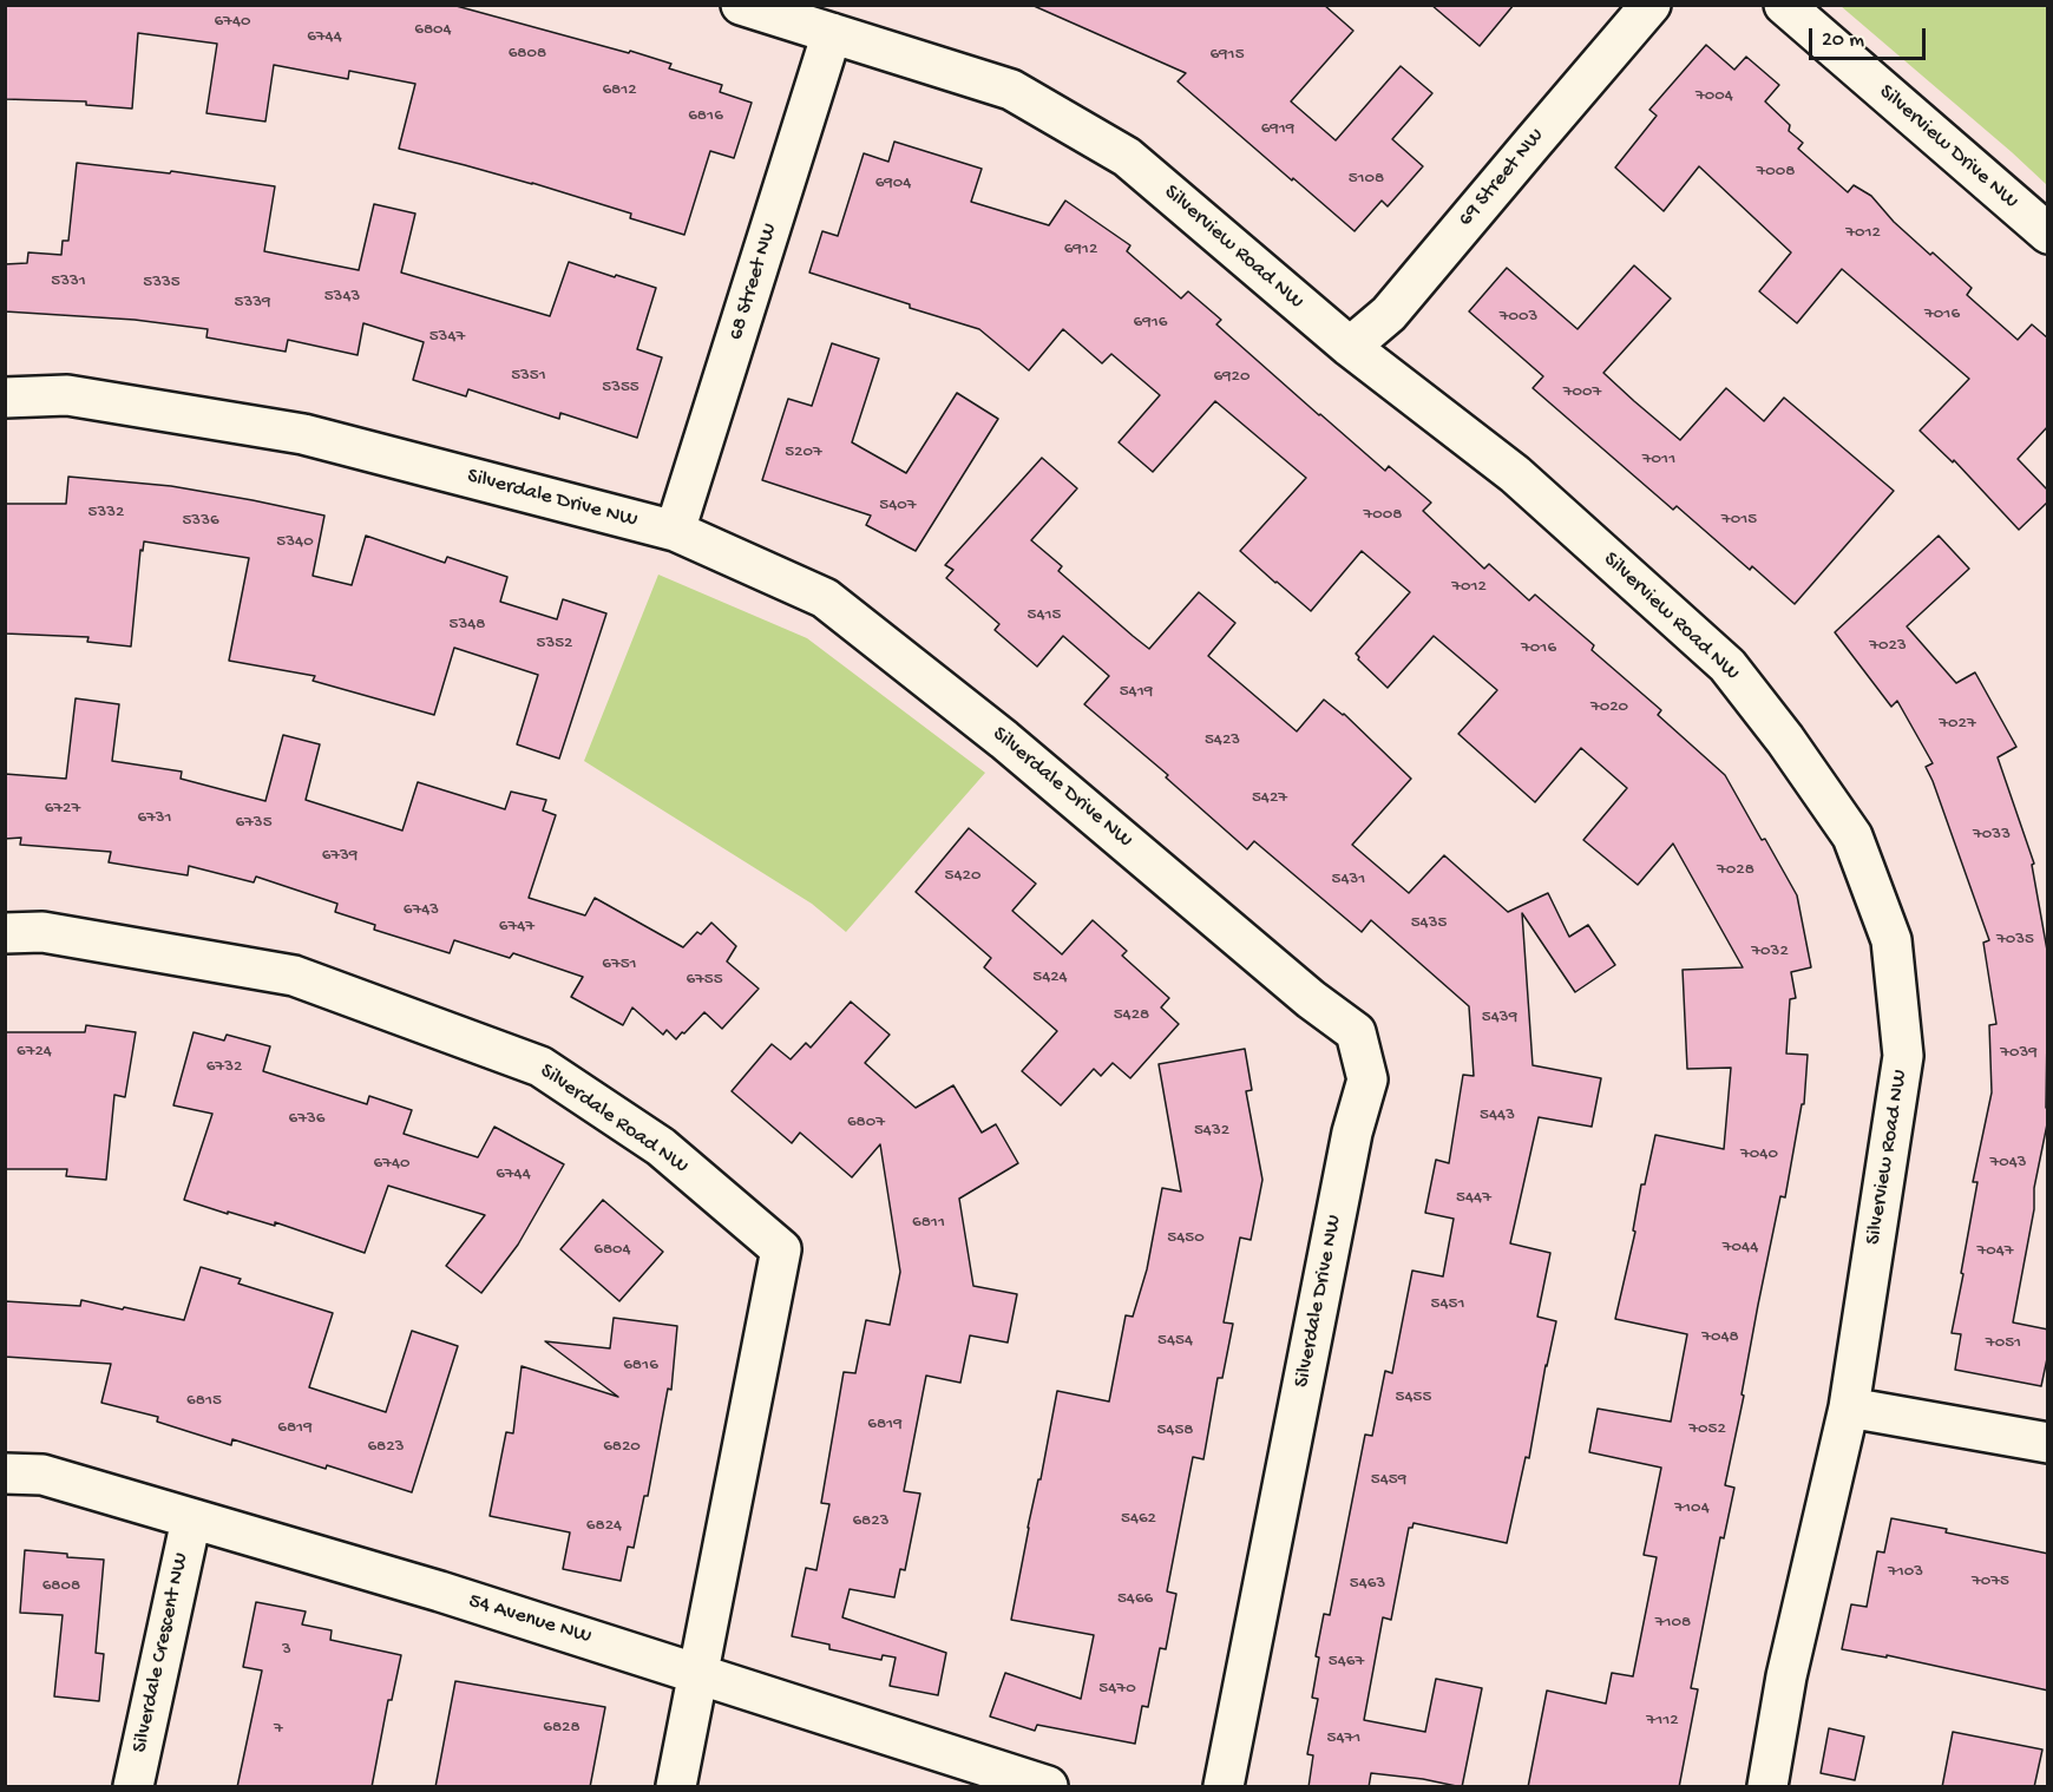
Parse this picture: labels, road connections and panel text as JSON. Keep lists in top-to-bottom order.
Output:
{
  "streets": {
    "street": [
      "Silverview Drive NW",
      "69 Street NW",
      "Silverview Road NW",
      "68 Street NW",
      "Silverdale Drive NW",
      "Silverdale Road NW",
      "54 Avenue NW",
      "Silverdale Crescent NW"
    ]
  },
  "crossings": [
    ["69 Street NW", "Silverview Road NW"],
    ["Silverview Road NW", "68 Street NW"],
    ["68 Street NW", "Silverdale Drive NW"],
    ["Silverdale Road NW", "54 Avenue NW"],
    ["54 Avenue NW", "Silverdale Crescent NW"]
  ],
  "house_numbers": [
    "6740",
    "6804",
    "6744",
    "6808",
    "6915",
    "6812",
    "7004",
    "6816",
    "6919",
    "7008",
    "5108",
    "6904",
    "7012",
    "6912",
    "5331",
    "5335",
    "5343",
    "5339",
    "7016",
    "7003",
    "6916",
    "5347",
    "5351",
    "6920",
    "5355",
    "7007",
    "5207",
    "7011",
    "5407",
    "5332",
    "7008",
    "7015",
    "5336",
    "5340",
    "7012",
    "5415",
    "5348",
    "5352",
    "7023",
    "7016",
    "5419",
    "7020",
    "7027",
    "5423",
    "5427",
    "6727",
    "6731",
    "6735",
    "7033",
    "6739",
    "7028",
    "5420",
    "5431",
    "6743",
    "5435",
    "6747",
    "7035",
    "7032",
    "6751",
    "5424",
    "6755",
    "5428",
    "5439",
    "6724",
    "7039",
    "6732",
    "5443",
    "6736",
    "6807",
    "5432",
    "7040",
    "7043",
    "6740",
    "6744",
    "5447",
    "6811",
    "5450",
    "7044",
    "6804",
    "7047",
    "5451",
    "7048",
    "5454",
    "7051",
    "6816",
    "5455",
    "6815",
    "6819",
    "6819",
    "7052",
    "5458",
    "6823",
    "6820",
    "5459",
    "7104",
    "5462",
    "6823",
    "6824",
    "7103",
    "7075",
    "5463",
    "6808",
    "5466",
    "7108",
    "3",
    "5467",
    "5470",
    "7112",
    "6828",
    "7",
    "5471"
  ],
  "scale_bar": "20 m"
}
